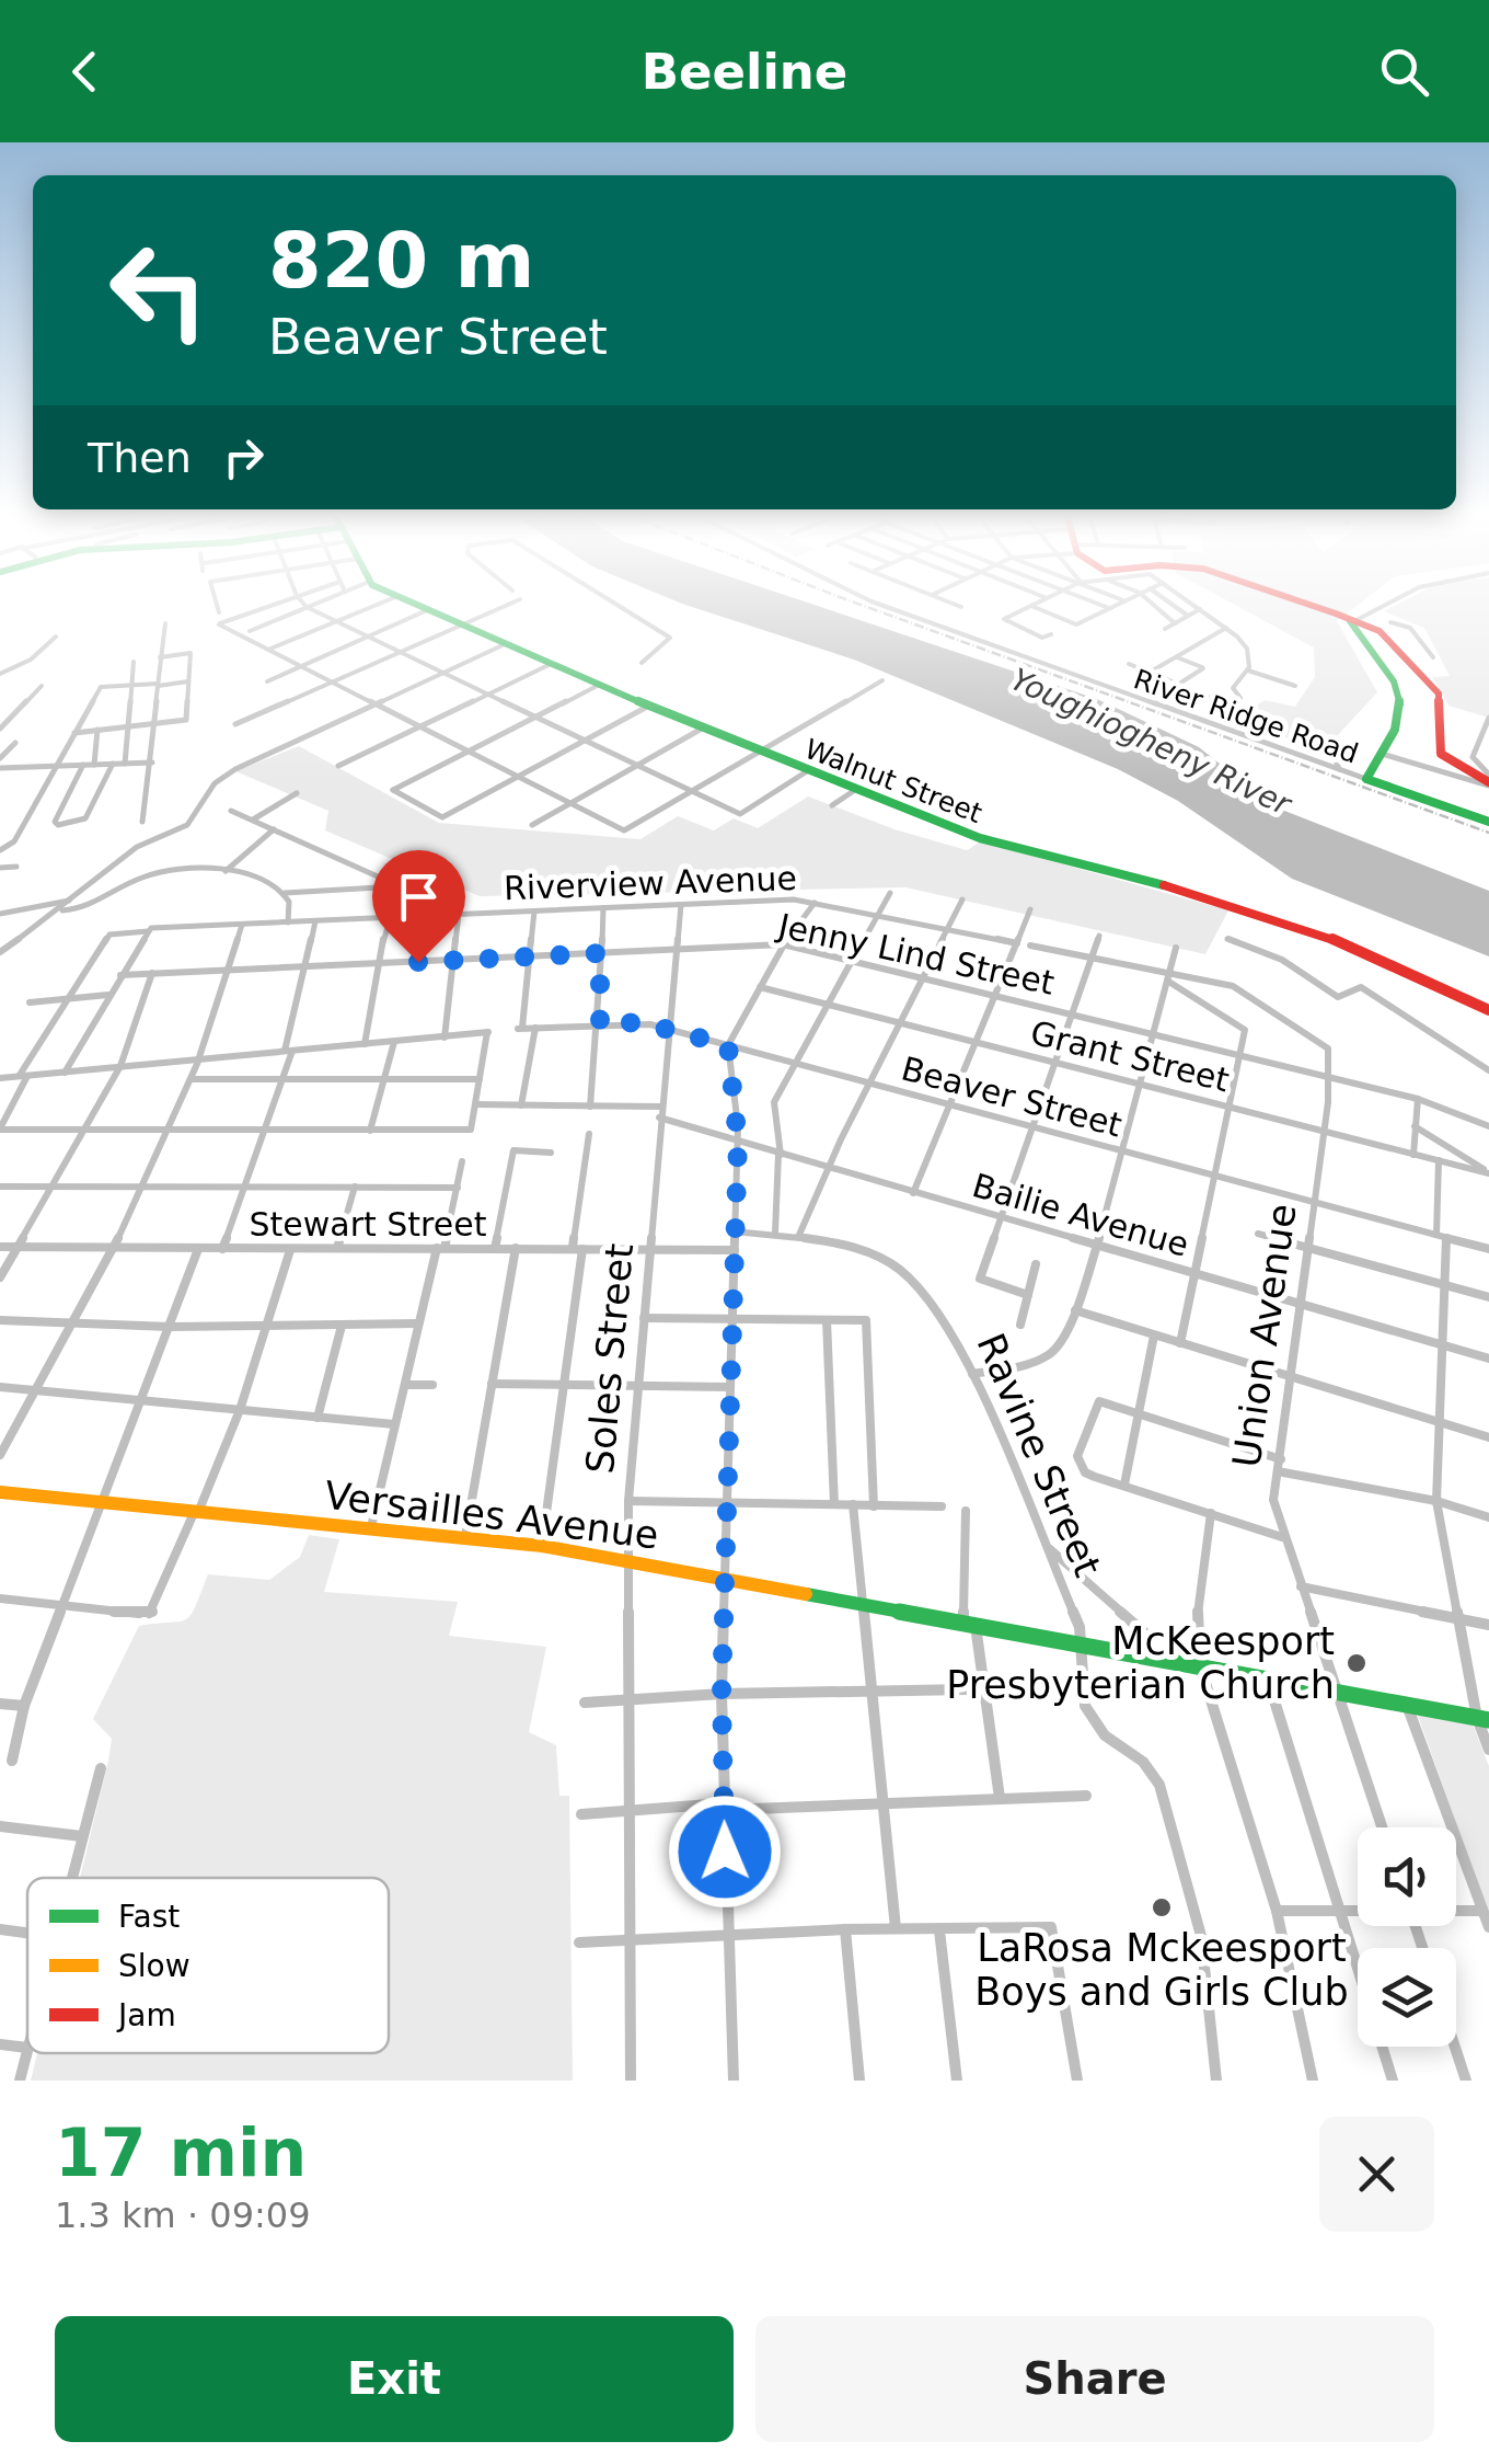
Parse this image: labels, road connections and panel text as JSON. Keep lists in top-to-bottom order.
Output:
{
  "streets": {
    "street": [
      "River Ridge Road",
      "Walnut Street",
      "Riverview Avenue",
      "Jenny Lind Street",
      "Grant Street",
      "Beaver Street",
      "Bailie Avenue",
      "Stewart Street",
      "Union Avenue",
      "Soles Street",
      "Ravine Street",
      "Versailles Avenue"
    ]
  },
  "crossings": [
    ["Riverview Avenue", "Soles Street"],
    ["Jenny Lind Street", "Beaver Street"],
    ["Jenny Lind Street", "Union Avenue"],
    ["Jenny Lind Street", "Soles Street"],
    ["Grant Street", "Union Avenue"],
    ["Beaver Street", "Union Avenue"],
    ["Beaver Street", "Soles Street"],
    ["Bailie Avenue", "Union Avenue"],
    ["Bailie Avenue", "Soles Street"],
    ["Stewart Street", "Soles Street"],
    ["Union Avenue", "Versailles Avenue"],
    ["Soles Street", "Versailles Avenue"]
  ],
  "water": ["Youghiogheny River"],
  "places": ["McKeesport Presbyterian Church", "LaRosa Mckeesport Boys and Girls Club"],
  "legend": ["Fast", "Slow", "Jam"],
  "page": {
    "header": "Beeline",
    "turn": ["820 m", "Beaver Street"],
    "then": "Then",
    "heading": ["17 min", "1.3 km · 09:09"],
    "buttons": ["Exit", "Share"]
  }
}
